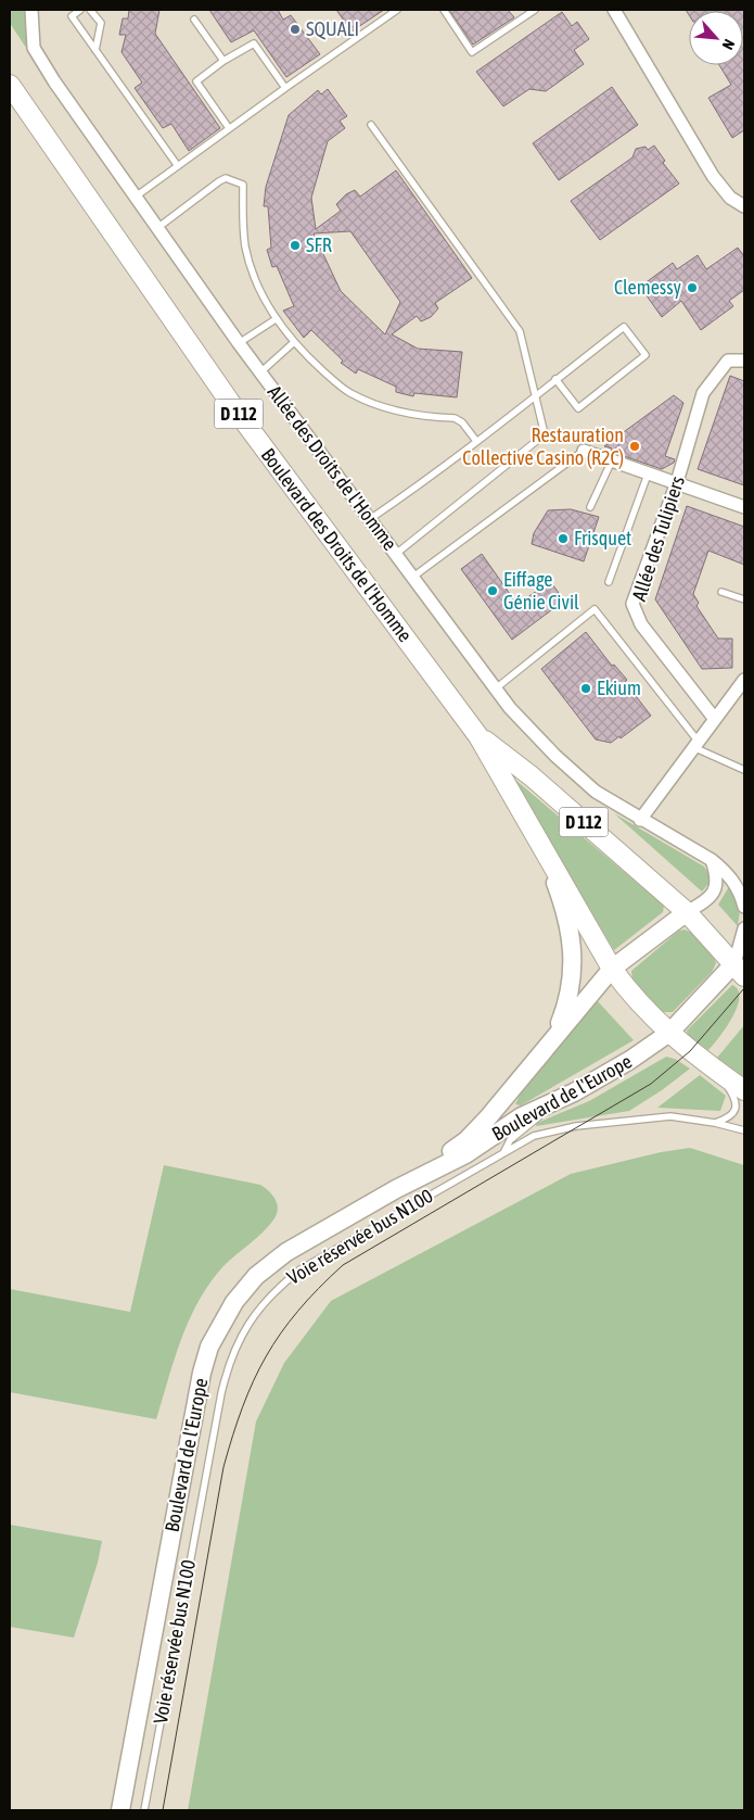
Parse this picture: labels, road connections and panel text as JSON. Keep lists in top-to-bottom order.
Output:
{
  "streets": {
    "main road": ["D 112", "Boulevard des Droits de l'Homme"],
    "street": ["Allée des Droits de l'Homme", "Allée des Tulipiers", "Boulevard de l'Europe"],
    "lane": ["Voie réservée bus N100"]
  },
  "crossings": [
    ["Boulevard des Droits de l'Homme", "Boulevard de l'Europe"]
  ],
  "places": [
    "SQUALI",
    "SFR",
    "Clemessy",
    "Restauration Collective Casino (R2C)",
    "Frisquet",
    "Eiffage Génie Civil",
    "Ekium"
  ],
  "north": "bottom right"
}
